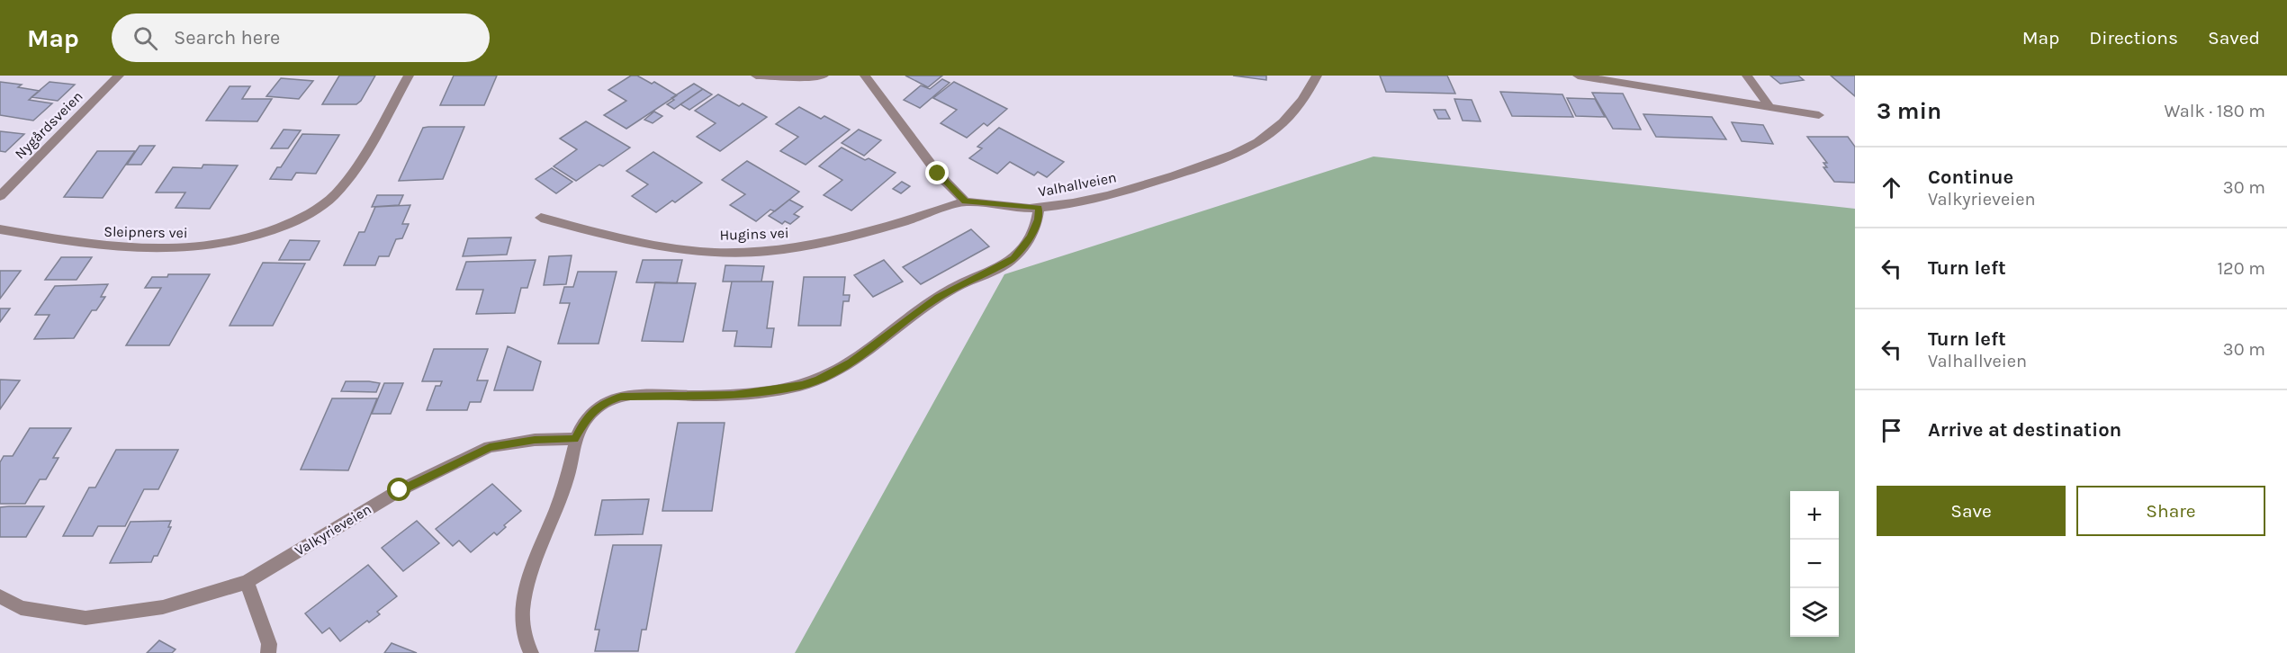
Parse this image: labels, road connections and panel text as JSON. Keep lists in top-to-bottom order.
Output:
{
  "streets": {
    "street": [
      "Nygårdsveien",
      "Valhallveien",
      "Sleipners vei",
      "Hugins vei",
      "Valkyrieveien"
    ]
  },
  "crossings": [
    ["Valhallveien", "Hugins vei"]
  ],
  "page": {
    "header": "Map",
    "search": "Search here",
    "nav": ["Map", "Directions", "Saved"],
    "heading": ["3 min", "Walk · 180 m"],
    "list": [
      ["Continue", "Valkyrieveien", "30 m"],
      ["Turn left", "120 m"],
      ["Turn left", "Valhallveien", "30 m"],
      "Arrive at destination"
    ],
    "buttons": ["Save", "Share"],
    "map_buttons": ["+", "−"]
  }
}
